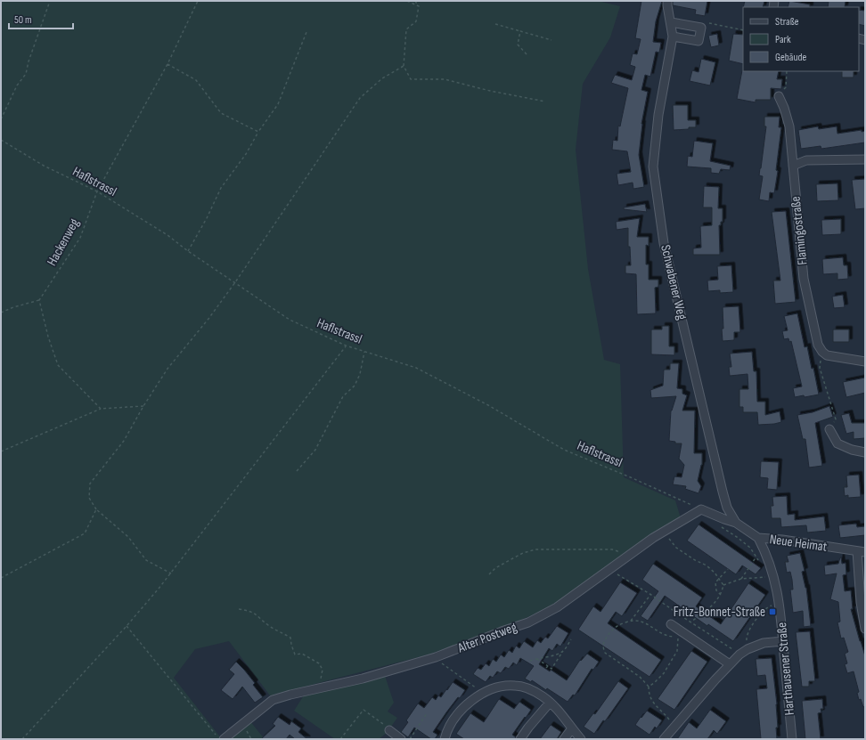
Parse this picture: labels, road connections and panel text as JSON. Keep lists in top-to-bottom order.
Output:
{
  "streets": {
    "street": [
      "Flamingostraße",
      "Schwabener Weg",
      "Neue Heimat",
      "Alter Postweg",
      "Harthausener Straße"
    ],
    "path": ["Haflstrassl", "Hackenweg"]
  },
  "crossings": [
    ["Haflstrassl", "Hackenweg"],
    ["Schwabener Weg", "Neue Heimat"],
    ["Schwabener Weg", "Alter Postweg"],
    ["Neue Heimat", "Alter Postweg"],
    ["Neue Heimat", "Harthausener Straße"]
  ],
  "places": {
    "transit": ["Fritz-Bonnet-Straße"]
  },
  "legend": ["Straße", "Park", "Gebäude"],
  "scale_bar": "50 m"
}
